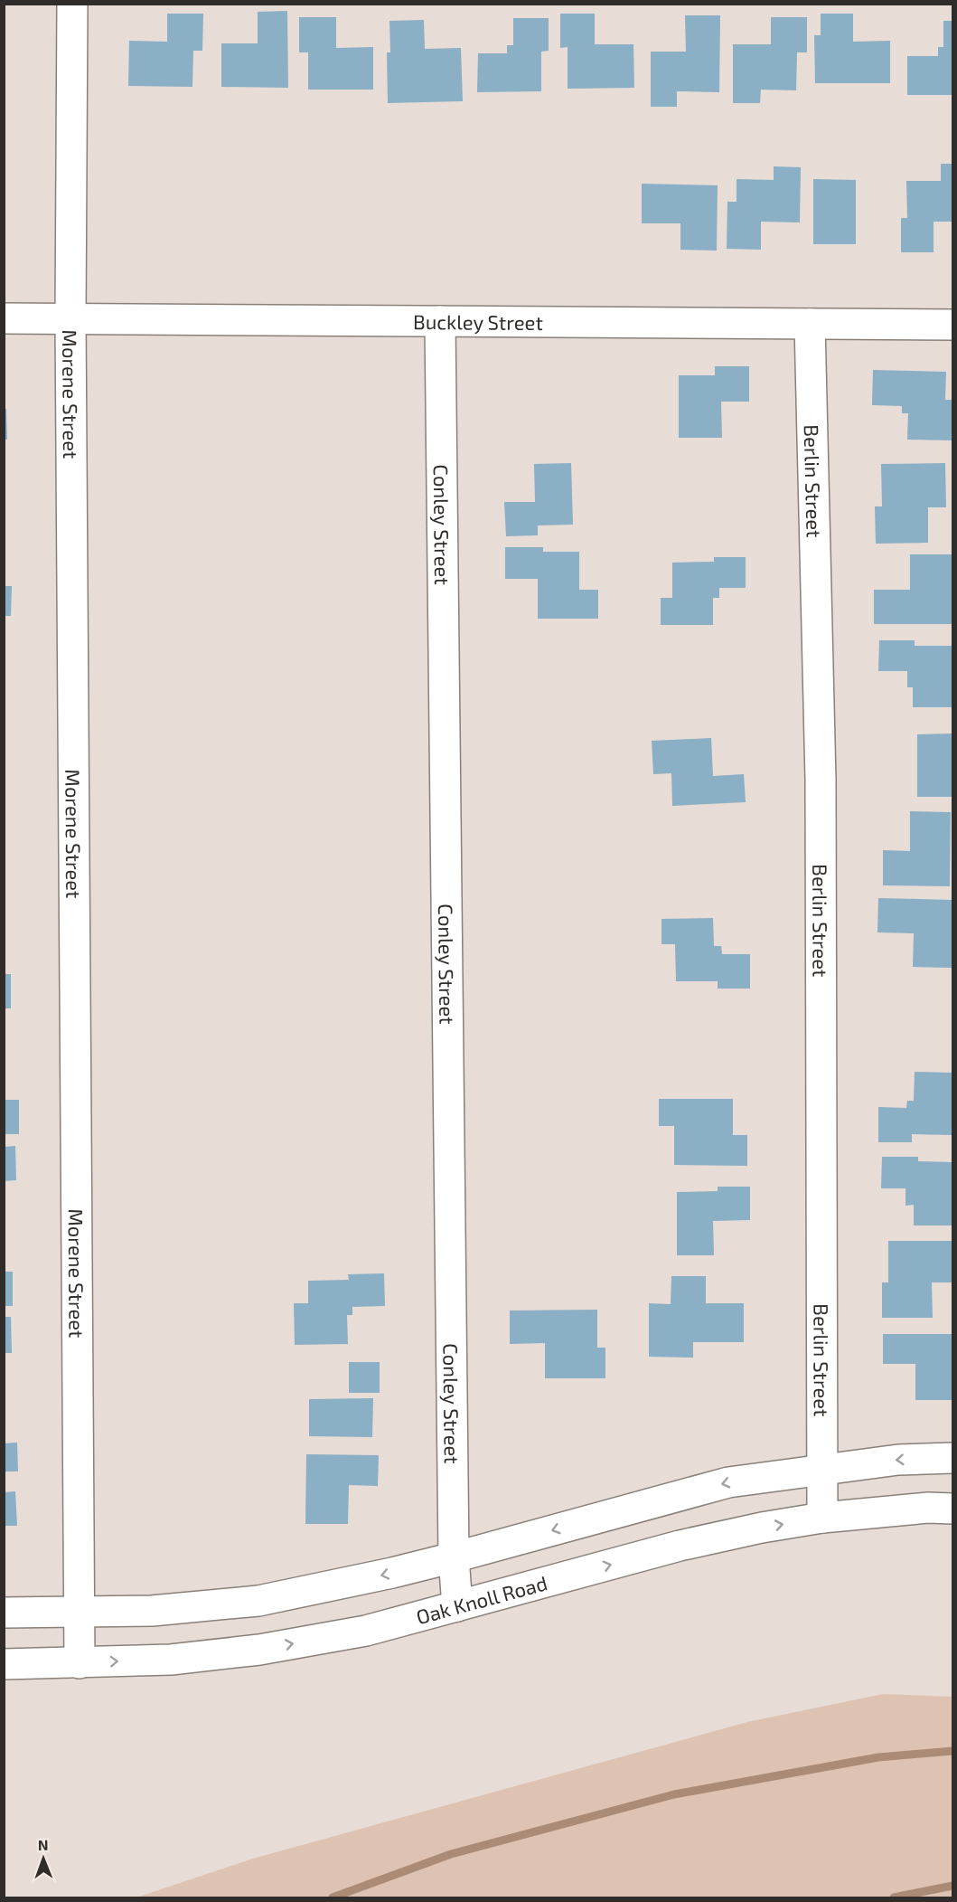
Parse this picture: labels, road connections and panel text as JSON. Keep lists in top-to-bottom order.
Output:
{
  "streets": {
    "street": [
      "Buckley Street",
      "Morene Street",
      "Berlin Street",
      "Conley Street",
      "Oak Knoll Road"
    ]
  },
  "crossings": [
    ["Buckley Street", "Morene Street"],
    ["Buckley Street", "Berlin Street"],
    ["Buckley Street", "Conley Street"],
    ["Morene Street", "Oak Knoll Road"],
    ["Berlin Street", "Oak Knoll Road"],
    ["Conley Street", "Oak Knoll Road"]
  ],
  "north": "top"
}
